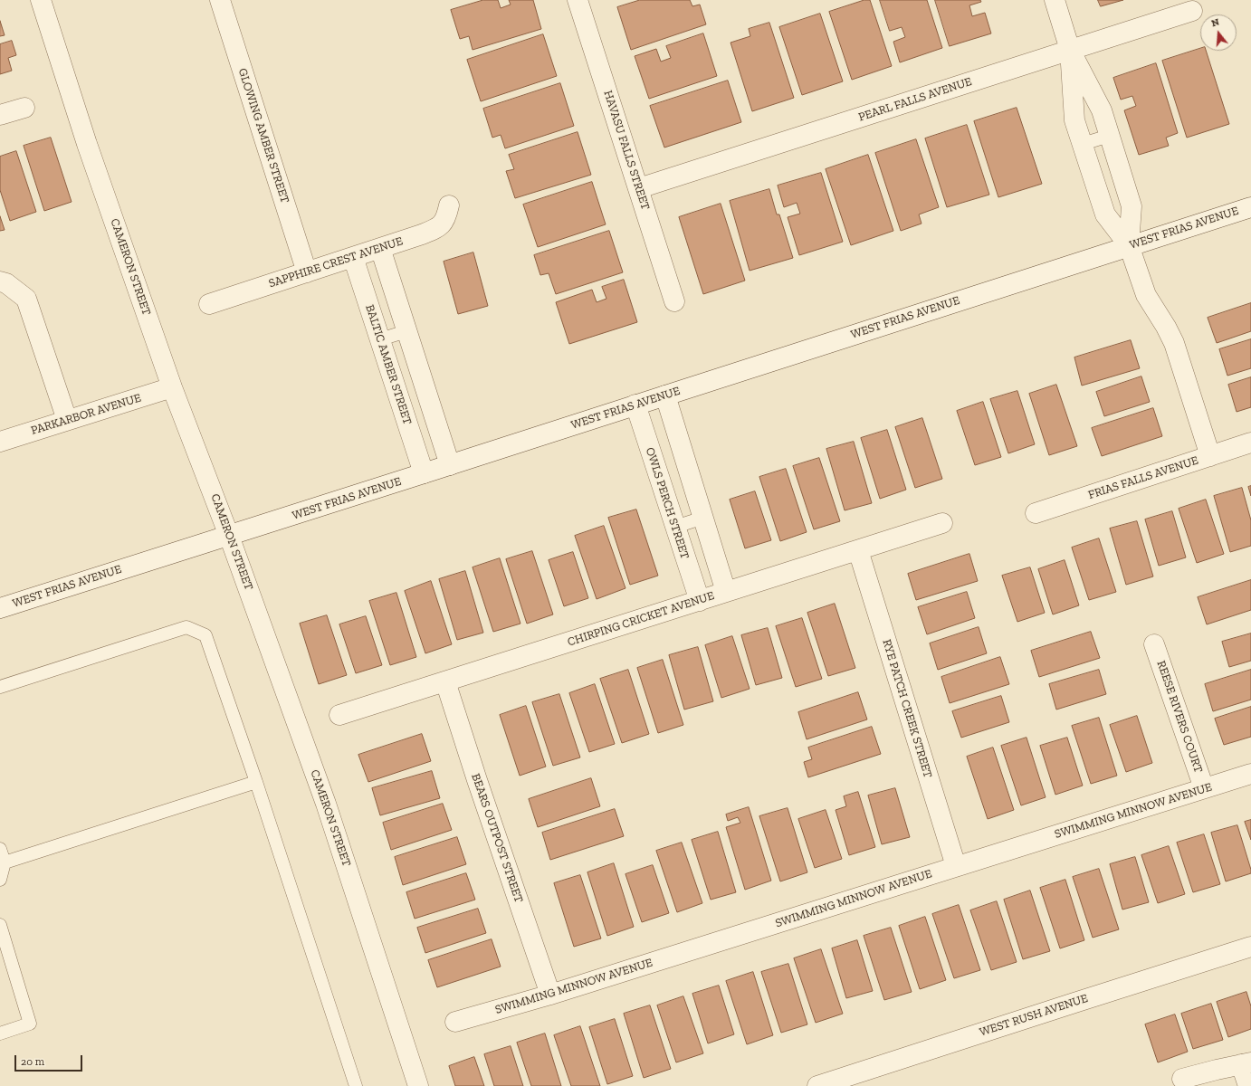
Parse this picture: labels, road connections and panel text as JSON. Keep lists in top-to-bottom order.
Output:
{
  "streets": {
    "street": [
      "PEARL FALLS AVENUE",
      "GLOWING AMBER STREET",
      "HAVASU FALLS STREET",
      "WEST FRIAS AVENUE",
      "SAPPHIRE CREST AVENUE",
      "CAMERON STREET",
      "BALTIC AMBER STREET",
      "PARKARBOR AVENUE",
      "FRIAS FALLS AVENUE",
      "OWLS PERCH STREET",
      "CHIRPING CRICKET AVENUE",
      "RYE PATCH CREEK STREET",
      "REESE RIVERS COURT",
      "SWIMMING MINNOW AVENUE",
      "BEARS OUTPOST STREET",
      "WEST RUSH AVENUE"
    ]
  },
  "crossings": [
    ["PEARL FALLS AVENUE", "HAVASU FALLS STREET"],
    ["GLOWING AMBER STREET", "SAPPHIRE CREST AVENUE"],
    ["WEST FRIAS AVENUE", "CAMERON STREET"],
    ["WEST FRIAS AVENUE", "BALTIC AMBER STREET"],
    ["WEST FRIAS AVENUE", "OWLS PERCH STREET"],
    ["SAPPHIRE CREST AVENUE", "BALTIC AMBER STREET"],
    ["CAMERON STREET", "PARKARBOR AVENUE"],
    ["OWLS PERCH STREET", "CHIRPING CRICKET AVENUE"],
    ["CHIRPING CRICKET AVENUE", "RYE PATCH CREEK STREET"],
    ["CHIRPING CRICKET AVENUE", "BEARS OUTPOST STREET"],
    ["RYE PATCH CREEK STREET", "SWIMMING MINNOW AVENUE"],
    ["REESE RIVERS COURT", "SWIMMING MINNOW AVENUE"],
    ["SWIMMING MINNOW AVENUE", "BEARS OUTPOST STREET"]
  ],
  "scale_bar": "20 m",
  "north": "top"
}
